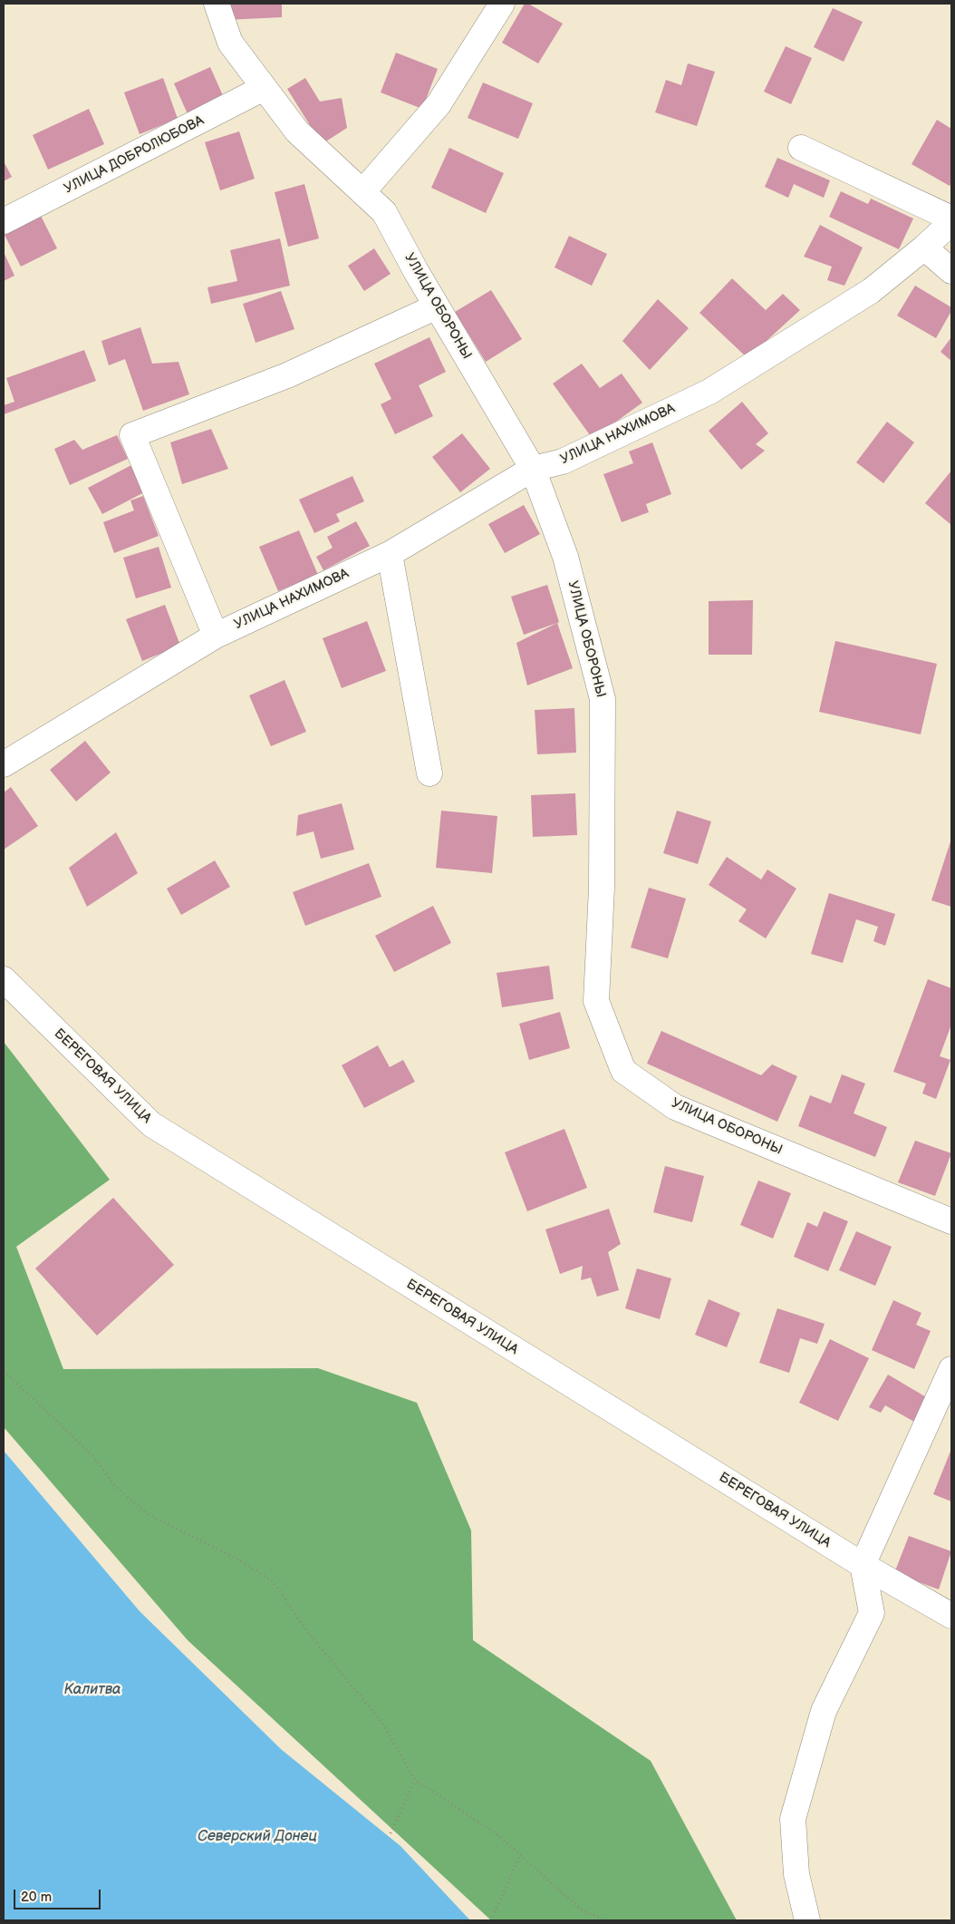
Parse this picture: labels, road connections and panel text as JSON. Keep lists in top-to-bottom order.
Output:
{
  "streets": {
    "street": [
      "УЛИЦА ДОБРОЛЮБОВА",
      "УЛИЦА ОБОРОНЫ",
      "УЛИЦА НАХИМОВА",
      "БЕРЕГОВАЯ УЛИЦА"
    ]
  },
  "crossings": [
    ["УЛИЦА ДОБРОЛЮБОВА", "УЛИЦА ОБОРОНЫ"],
    ["УЛИЦА ОБОРОНЫ", "УЛИЦА НАХИМОВА"]
  ],
  "water": ["Калитва", "Северский Донец"],
  "scale_bar": "20 m"
}
